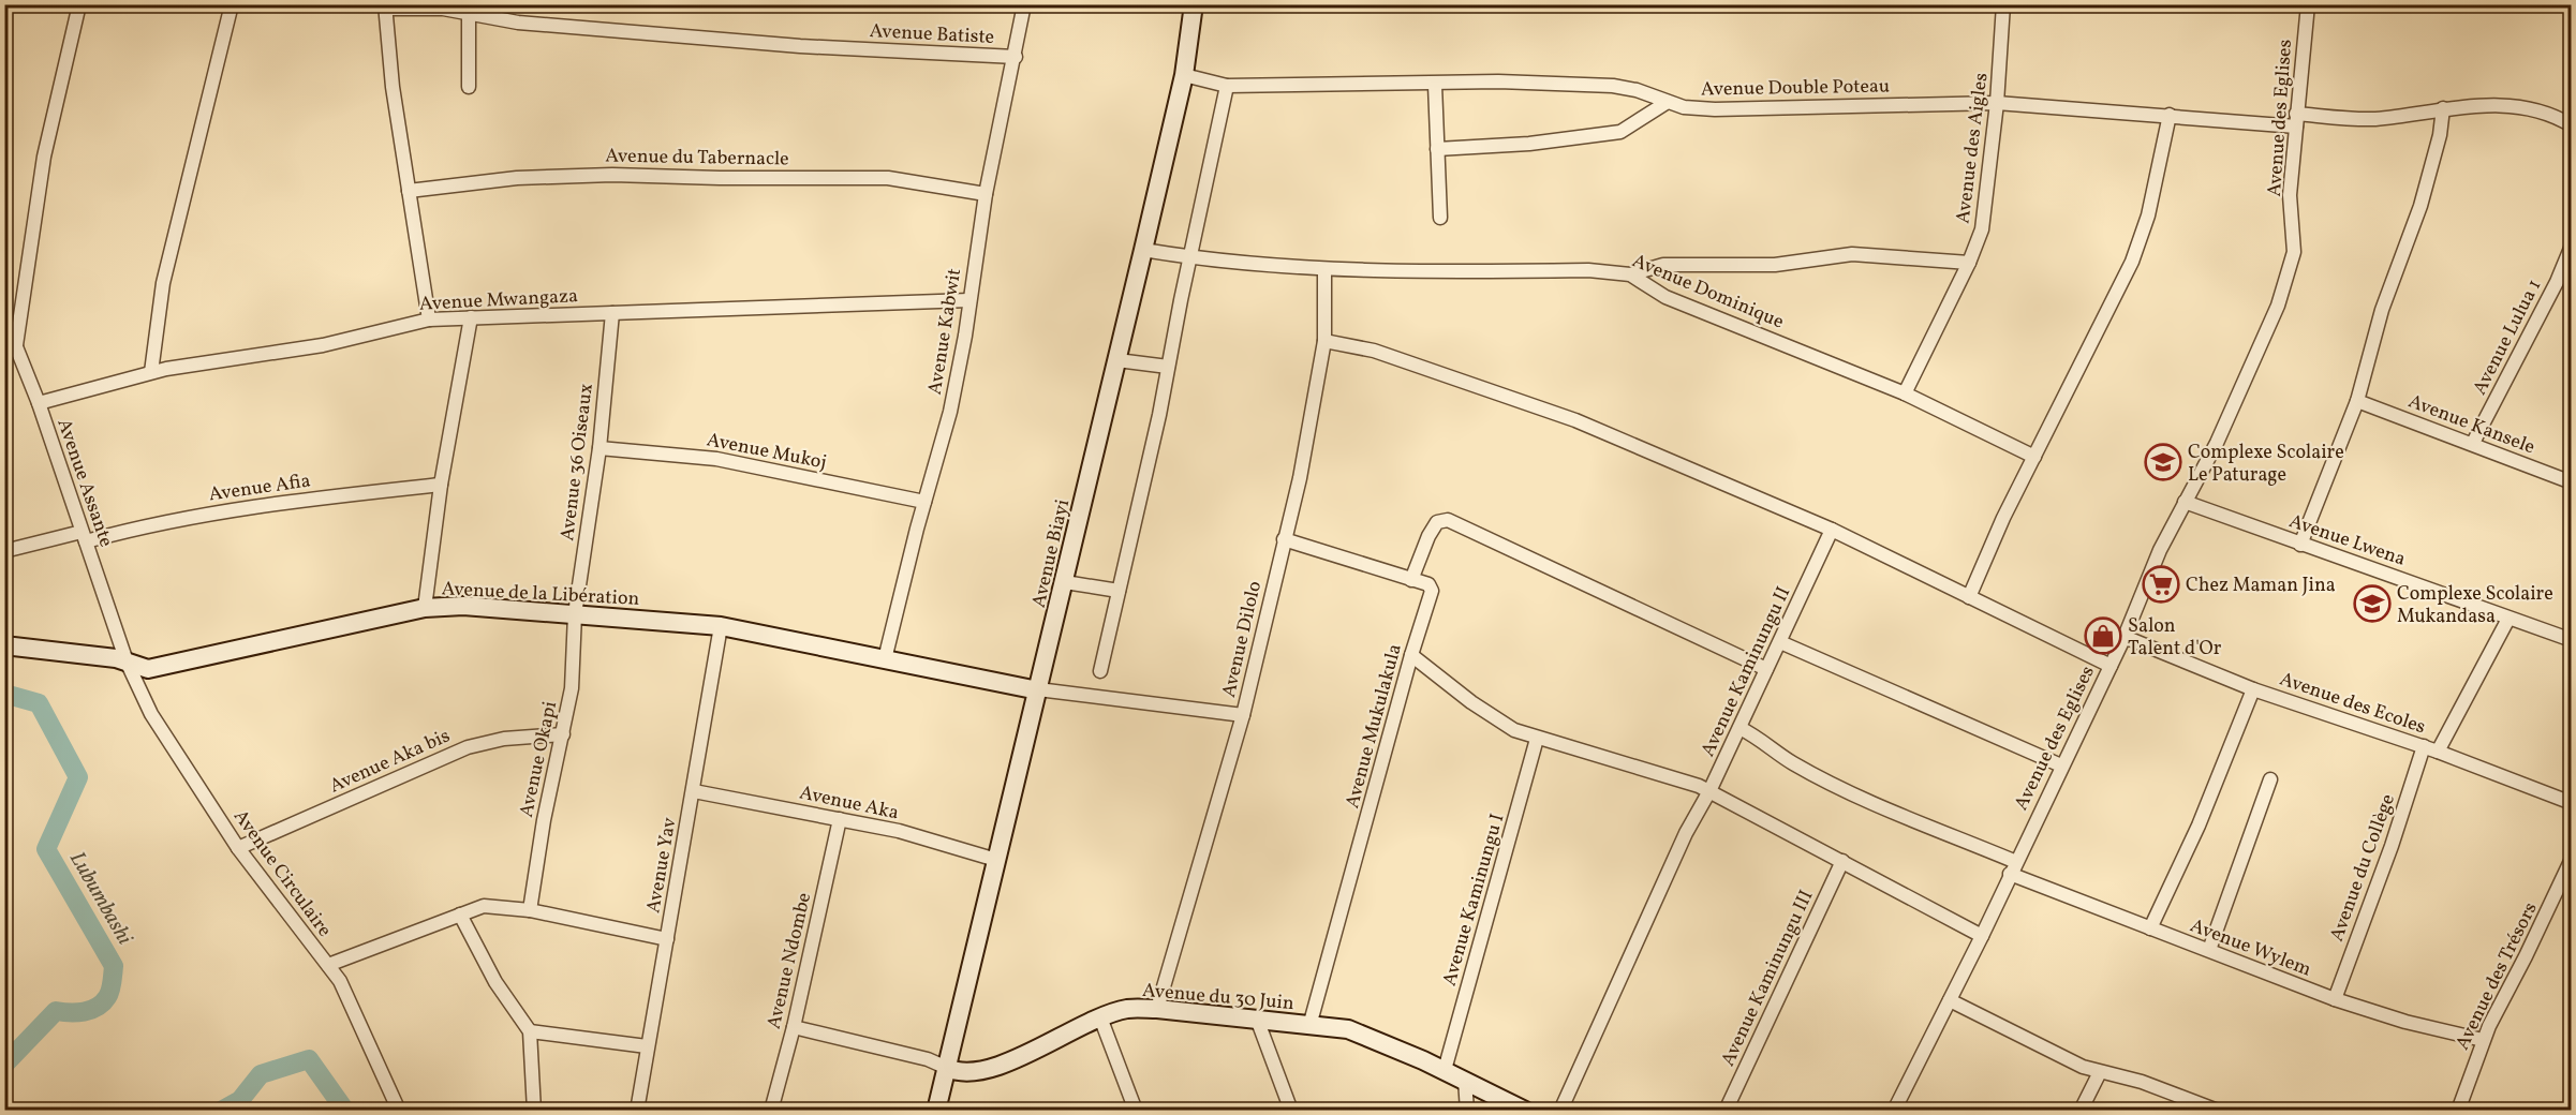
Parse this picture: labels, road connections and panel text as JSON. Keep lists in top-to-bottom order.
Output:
{
  "streets": {
    "street": [
      "Avenue Batiste",
      "Avenue Double Poteau",
      "Avenue des Eglises",
      "Avenue des Aigles",
      "Avenue du Tabernacle",
      "Avenue Dominique",
      "Avenue Mwangaza",
      "Avenue Kabwit",
      "Avenue Lulua 1",
      "Avenue Kansele",
      "Avenue Mukoj",
      "Avenue 36 Oiseaux",
      "Avenue Assante",
      "Avenue Afia",
      "Avenue Lwena",
      "Avenue Biayi",
      "Avenue de la Libération",
      "Avenue Dilolo",
      "Avenue Kaminungu II",
      "Avenue des Ecoles",
      "Avenue Mukulakula",
      "Avenue Okapi",
      "Avenue Aka bis",
      "Avenue Aka",
      "Avenue Yav",
      "Avenue du Collège",
      "Avenue Circulaire",
      "Avenue Kaminungu I",
      "Avenue Wylem",
      "Avenue Ndombe",
      "Avenue des Trésors",
      "Avenue Kaminungu III",
      "Avenue du 30 Juin"
    ]
  },
  "crossings": [
    ["Avenue Batiste", "Avenue Kabwit"],
    ["Avenue Double Poteau", "Avenue des Eglises"],
    ["Avenue Double Poteau", "Avenue des Aigles"],
    ["Avenue Double Poteau", "Avenue Biayi"],
    ["Avenue des Eglises", "Avenue Lwena"],
    ["Avenue des Eglises", "Avenue des Ecoles"],
    ["Avenue des Eglises", "Avenue Wylem"],
    ["Avenue des Aigles", "Avenue Dominique"],
    ["Avenue du Tabernacle", "Avenue Kabwit"],
    ["Avenue Dominique", "Avenue Biayi"],
    ["Avenue Dominique", "Avenue Dilolo"],
    ["Avenue Mwangaza", "Avenue Kabwit"],
    ["Avenue Mwangaza", "Avenue 36 Oiseaux"],
    ["Avenue Mwangaza", "Avenue Assante"],
    ["Avenue Kabwit", "Avenue Mukoj"],
    ["Avenue Kabwit", "Avenue de la Libération"],
    ["Avenue Lulua 1", "Avenue Kansele"],
    ["Avenue Mukoj", "Avenue 36 Oiseaux"],
    ["Avenue 36 Oiseaux", "Avenue de la Libération"],
    ["Avenue 36 Oiseaux", "Avenue Okapi"],
    ["Avenue Assante", "Avenue Afia"],
    ["Avenue Assante", "Avenue de la Libération"],
    ["Avenue Assante", "Avenue Circulaire"],
    ["Avenue Biayi", "Avenue de la Libération"],
    ["Avenue Biayi", "Avenue Aka"],
    ["Avenue Biayi", "Avenue du 30 Juin"],
    ["Avenue de la Libération", "Avenue Okapi"],
    ["Avenue de la Libération", "Avenue Yav"],
    ["Avenue de la Libération", "Avenue Circulaire"],
    ["Avenue Dilolo", "Avenue Mukulakula"],
    ["Avenue Dilolo", "Avenue du 30 Juin"],
    ["Avenue Kaminungu II", "Avenue Wylem"],
    ["Avenue des Ecoles", "Avenue du Collège"],
    ["Avenue Mukulakula", "Avenue du 30 Juin"],
    ["Avenue Okapi", "Avenue Aka bis"],
    ["Avenue Aka bis", "Avenue Circulaire"],
    ["Avenue Aka", "Avenue Yav"],
    ["Avenue Aka", "Avenue Ndombe"],
    ["Avenue du Collège", "Avenue Wylem"],
    ["Avenue Kaminungu I", "Avenue du 30 Juin"],
    ["Avenue Wylem", "Avenue des Trésors"],
    ["Avenue Ndombe", "Avenue du 30 Juin"]
  ],
  "water": ["Lubumbashi"],
  "places": {
    "school or university": ["Complexe Scolaire Le Paturage", "Complexe Scolaire Mukandasa"],
    "supermarket": ["Chez Maman Jina"],
    "shop": ["Salon Talent d'Or"]
  }
}
